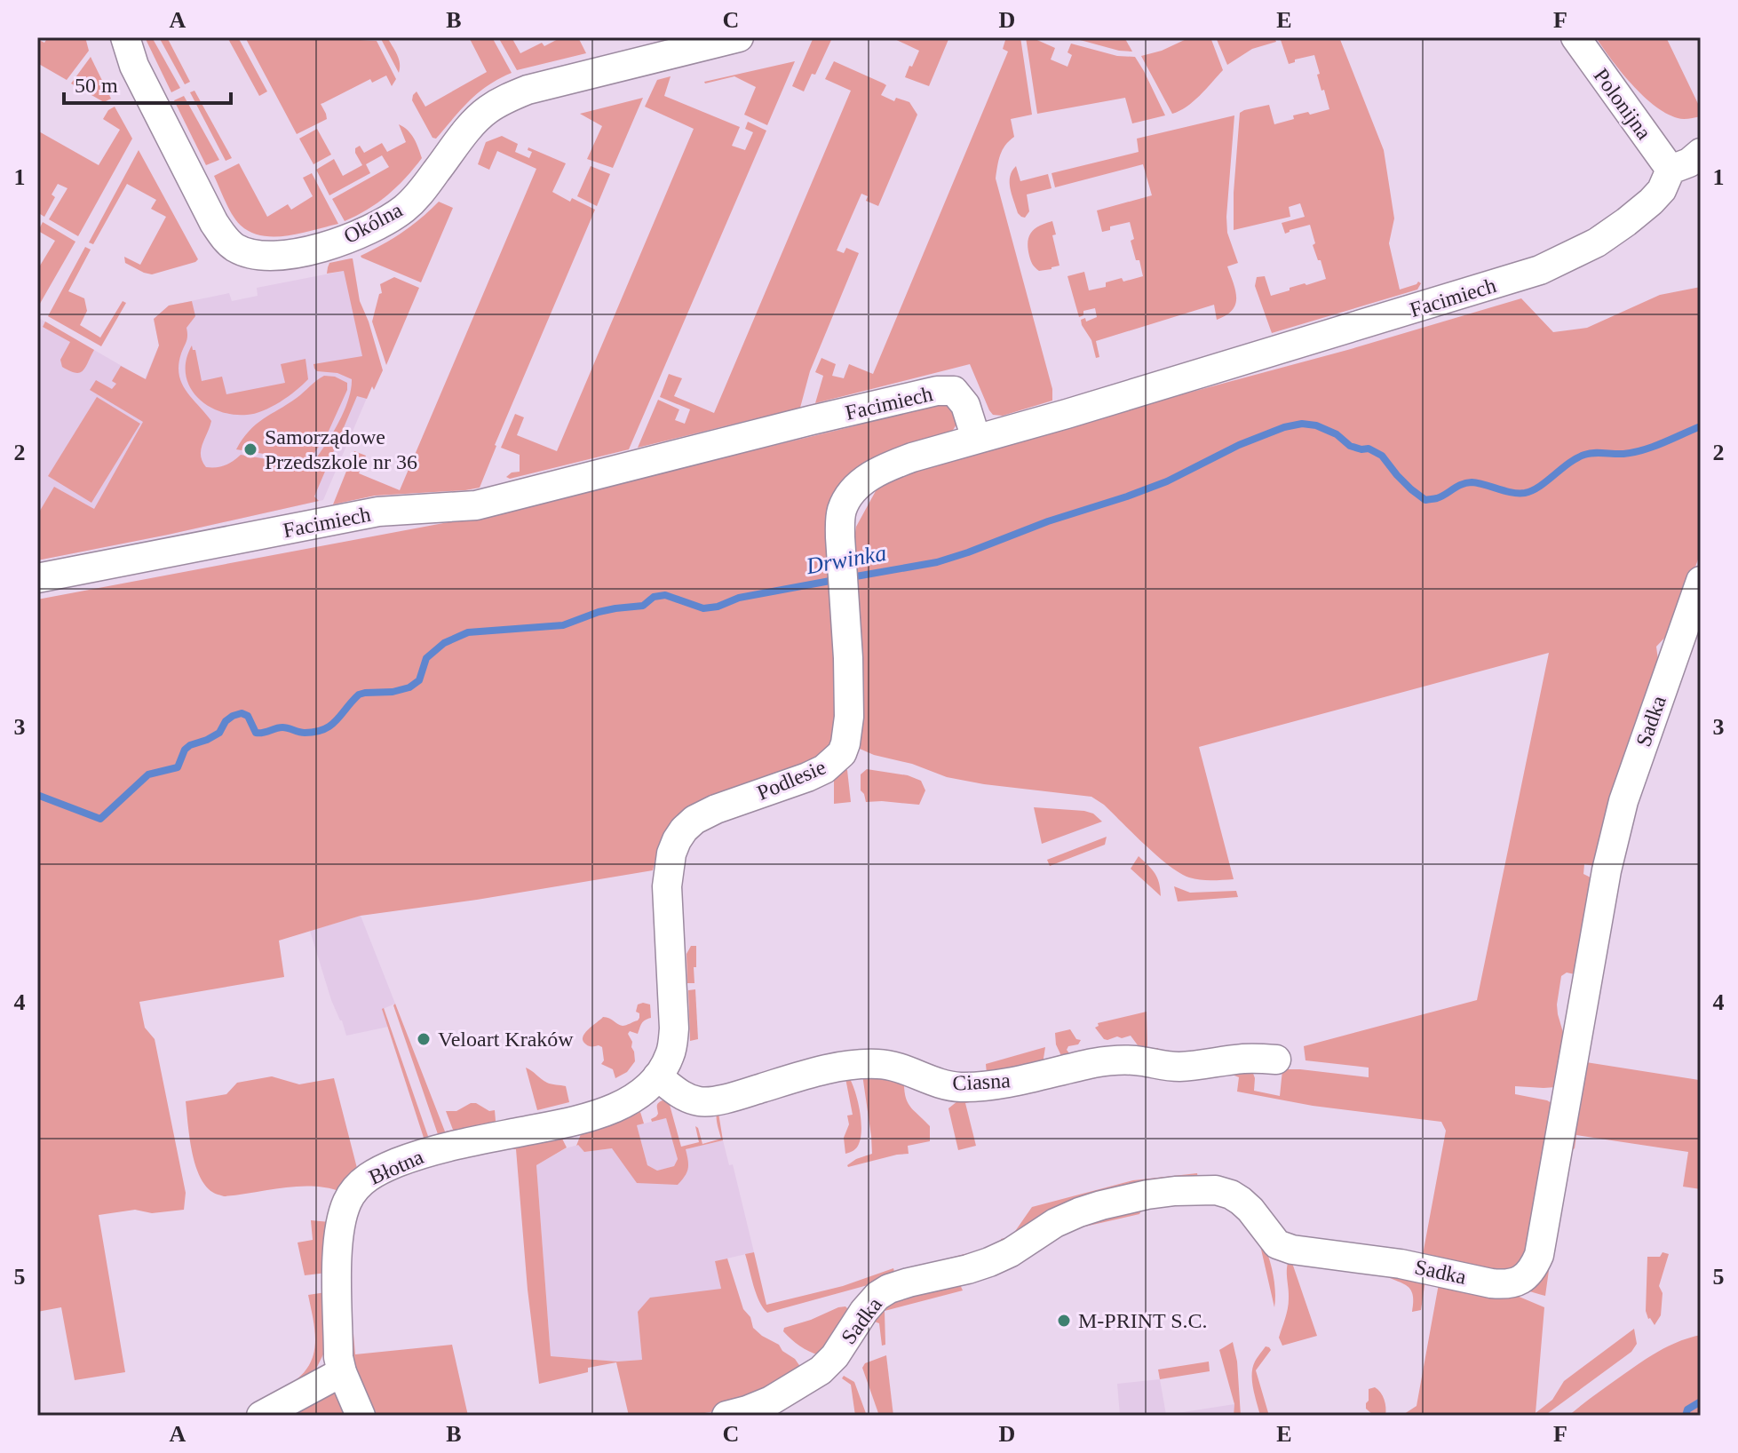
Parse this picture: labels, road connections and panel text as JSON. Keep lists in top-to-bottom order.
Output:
{
  "streets": {
    "street": [
      "Polonijna",
      "Okólna",
      "Facimiech",
      "Sadka",
      "Podlesie",
      "Ciasna",
      "Błotna"
    ]
  },
  "crossings": [
    ["Polonijna", "Facimiech"],
    ["Facimiech", "Podlesie"],
    ["Podlesie", "Ciasna"],
    ["Podlesie", "Błotna"],
    ["Ciasna", "Błotna"]
  ],
  "water": ["Drwinka"],
  "places": ["Samorządowe Przedszkole nr 36", "Veloart Kraków", "M-PRINT S.C."],
  "scale_bar": "50 m",
  "grid": {
    "columns": [
      "A",
      "B",
      "C",
      "D",
      "E",
      "F"
    ],
    "rows": [
      "1",
      "2",
      "3",
      "4",
      "5"
    ]
  }
}
